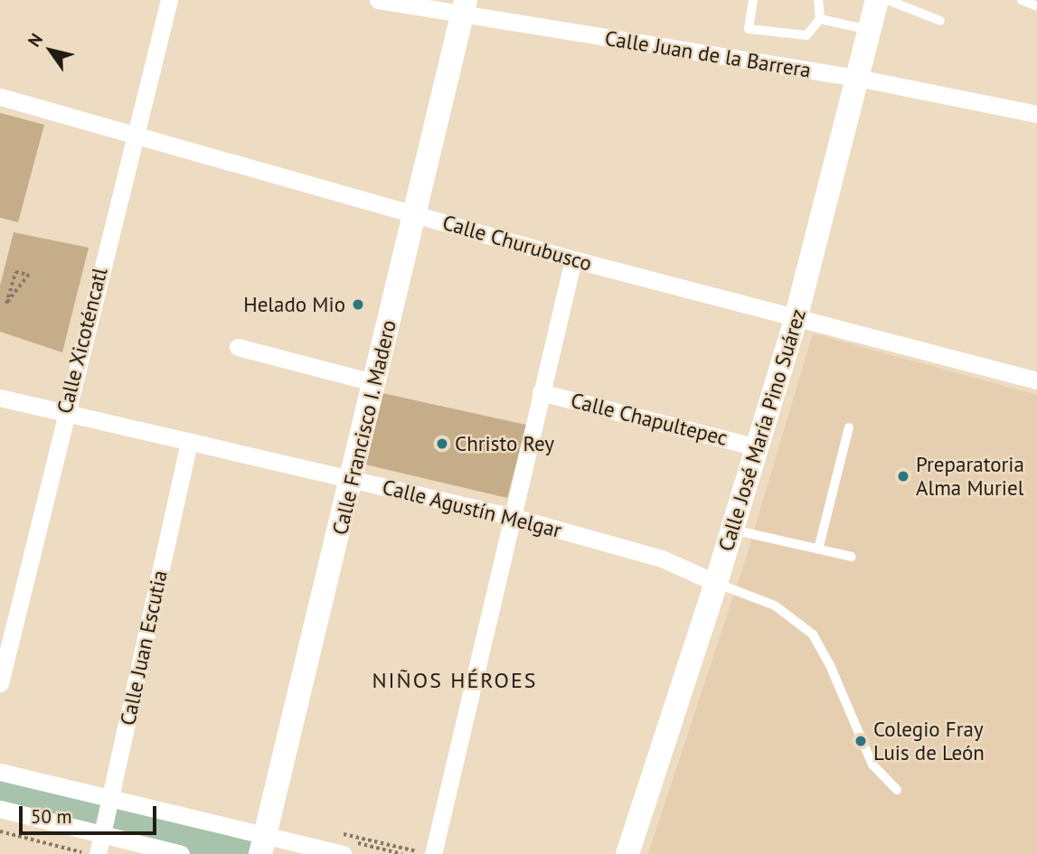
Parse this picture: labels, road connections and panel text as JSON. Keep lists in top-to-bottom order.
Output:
{
  "streets": {
    "main road": ["Calle Francisco I. Madero", "Calle José María Pino Suárez"],
    "street": [
      "Calle Juan de la Barrera",
      "Calle Churubusco",
      "Calle Xicoténcatl",
      "Calle Chapultepec",
      "Calle Agustín Melgar",
      "Calle Juan Escutia"
    ]
  },
  "crossings": [
    ["Calle Juan de la Barrera", "Calle Francisco I. Madero"],
    ["Calle Juan de la Barrera", "Calle José María Pino Suárez"],
    ["Calle Churubusco", "Calle Xicoténcatl"],
    ["Calle Churubusco", "Calle Francisco I. Madero"],
    ["Calle Churubusco", "Calle José María Pino Suárez"],
    ["Calle Xicoténcatl", "Calle Agustín Melgar"],
    ["Calle Chapultepec", "Calle José María Pino Suárez"],
    ["Calle Francisco I. Madero", "Calle Agustín Melgar"],
    ["Calle José María Pino Suárez", "Calle Agustín Melgar"],
    ["Calle Agustín Melgar", "Calle Juan Escutia"]
  ],
  "districts": ["NIÑOS HÉROES"],
  "places": [
    "Helado Mio",
    "Christo Rey",
    "Preparatoria Alma Muriel",
    "Colegio Fray Luis de León"
  ],
  "scale_bar": "50 m",
  "north": "top left"
}
